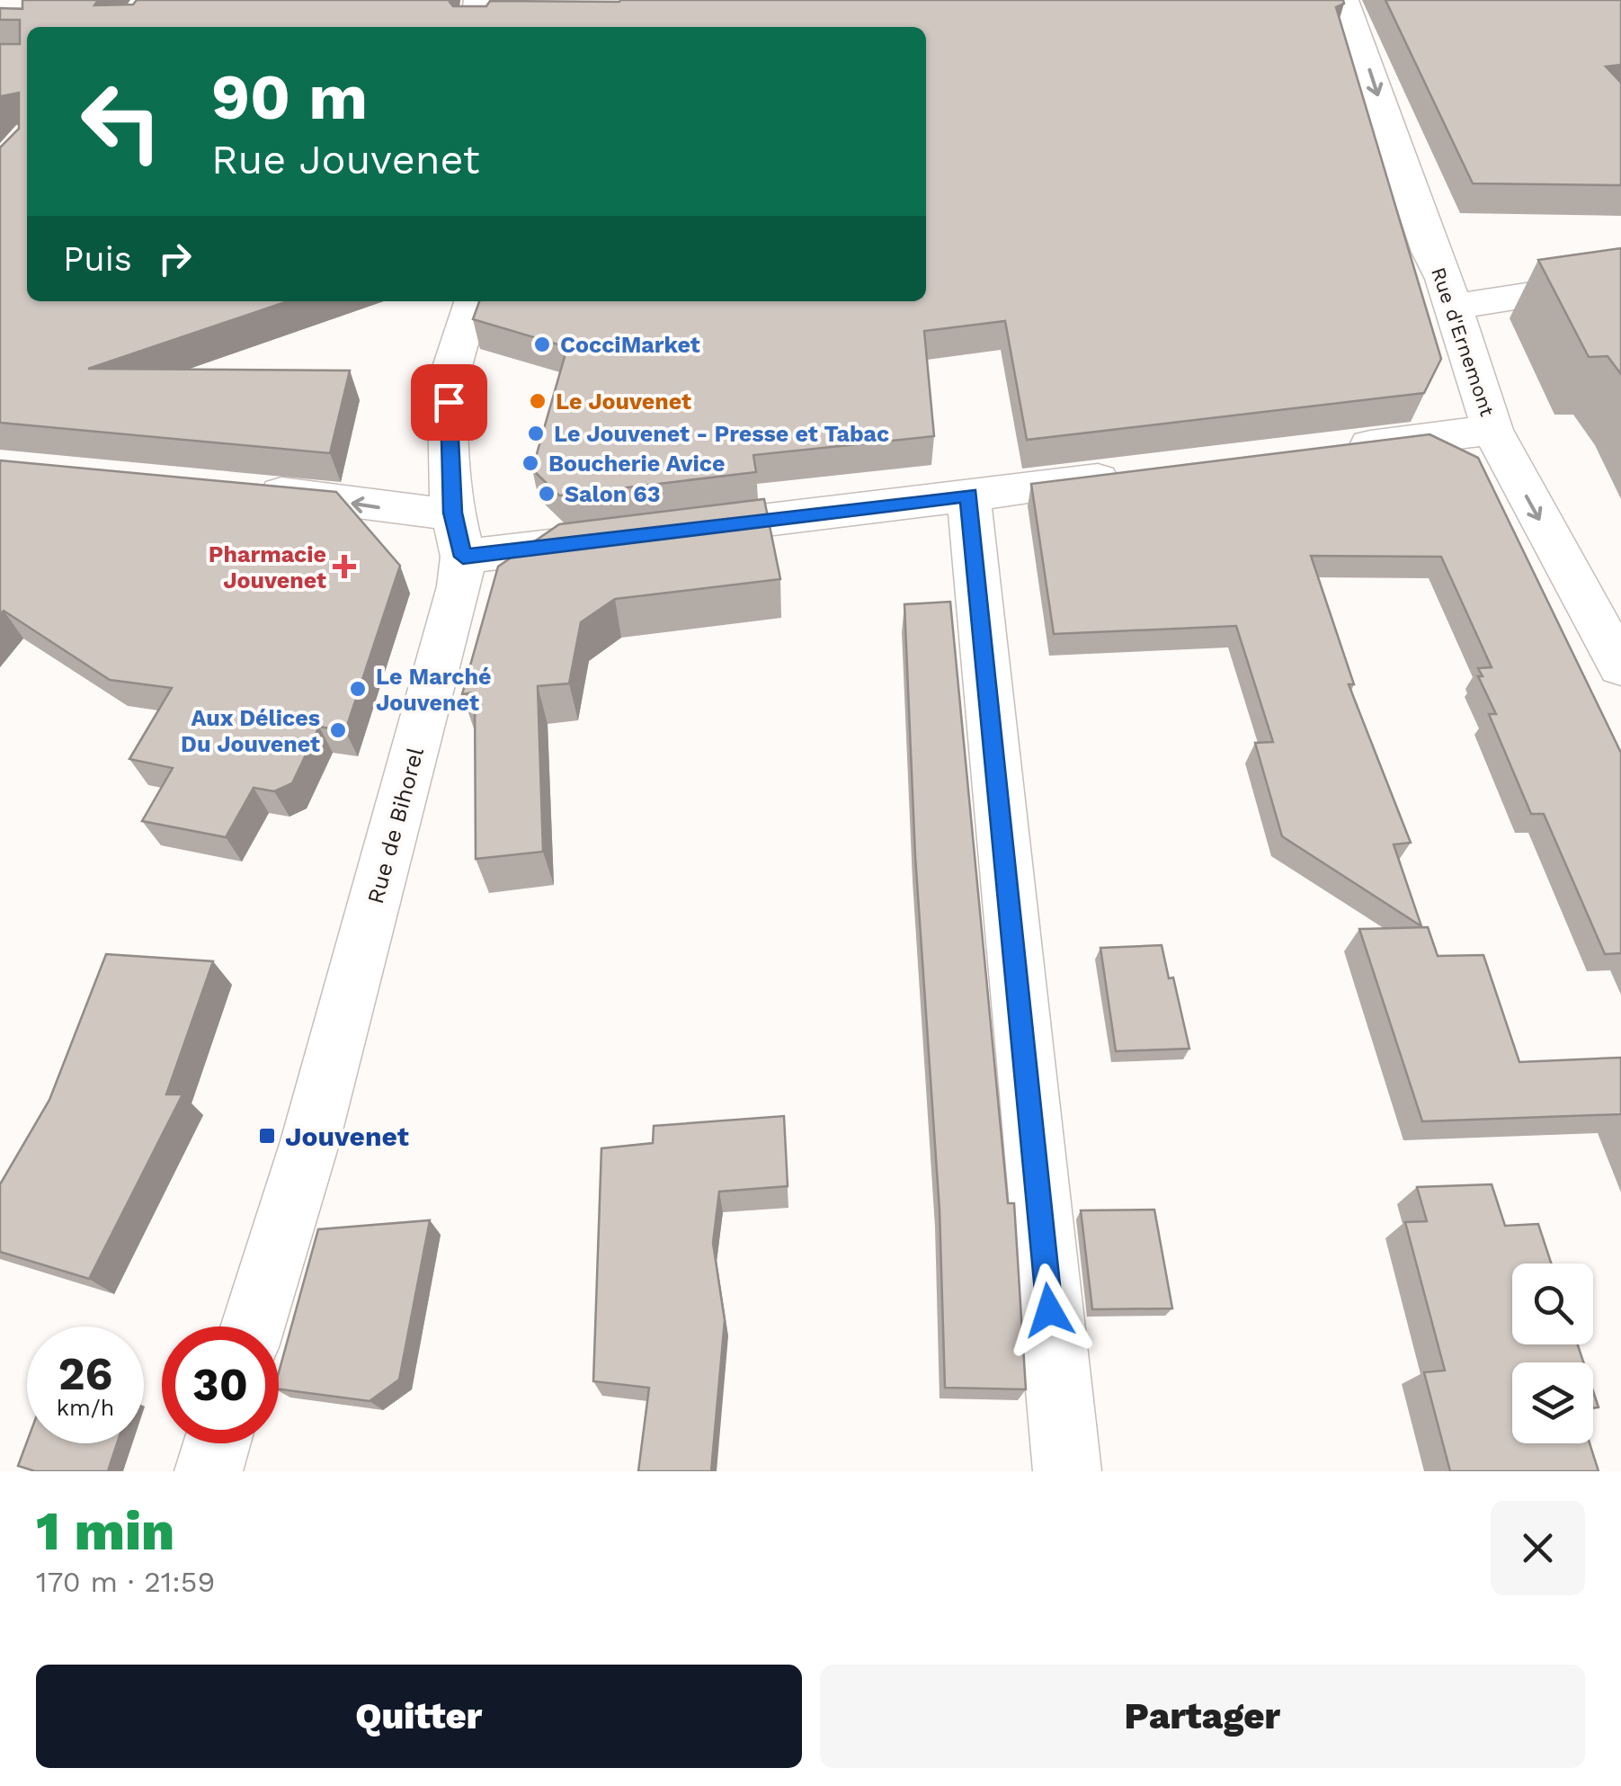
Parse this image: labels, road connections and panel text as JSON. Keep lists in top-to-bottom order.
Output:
{
  "streets": {
    "street": ["Rue d'Ernemont", "Rue de Bihorel"]
  },
  "one_way": ["Rue d'Ernemont"],
  "places": {
    "other": [
      "CocciMarket",
      "Le Jouvenet",
      "Le Jouvenet - Presse et Tabac",
      "Boucherie Avice",
      "Salon 63",
      "Le Marché Jouvenet",
      "Aux Délices Du Jouvenet"
    ],
    "health": ["Pharmacie Jouvenet"],
    "transit": ["Jouvenet"]
  },
  "page": {
    "turn": ["90 m", "Rue Jouvenet"],
    "then": "Puis",
    "speed": "26 km/h",
    "limit": "30",
    "heading": ["1 min", "170 m · 21:59"],
    "buttons": ["Quitter", "Partager"]
  }
}
